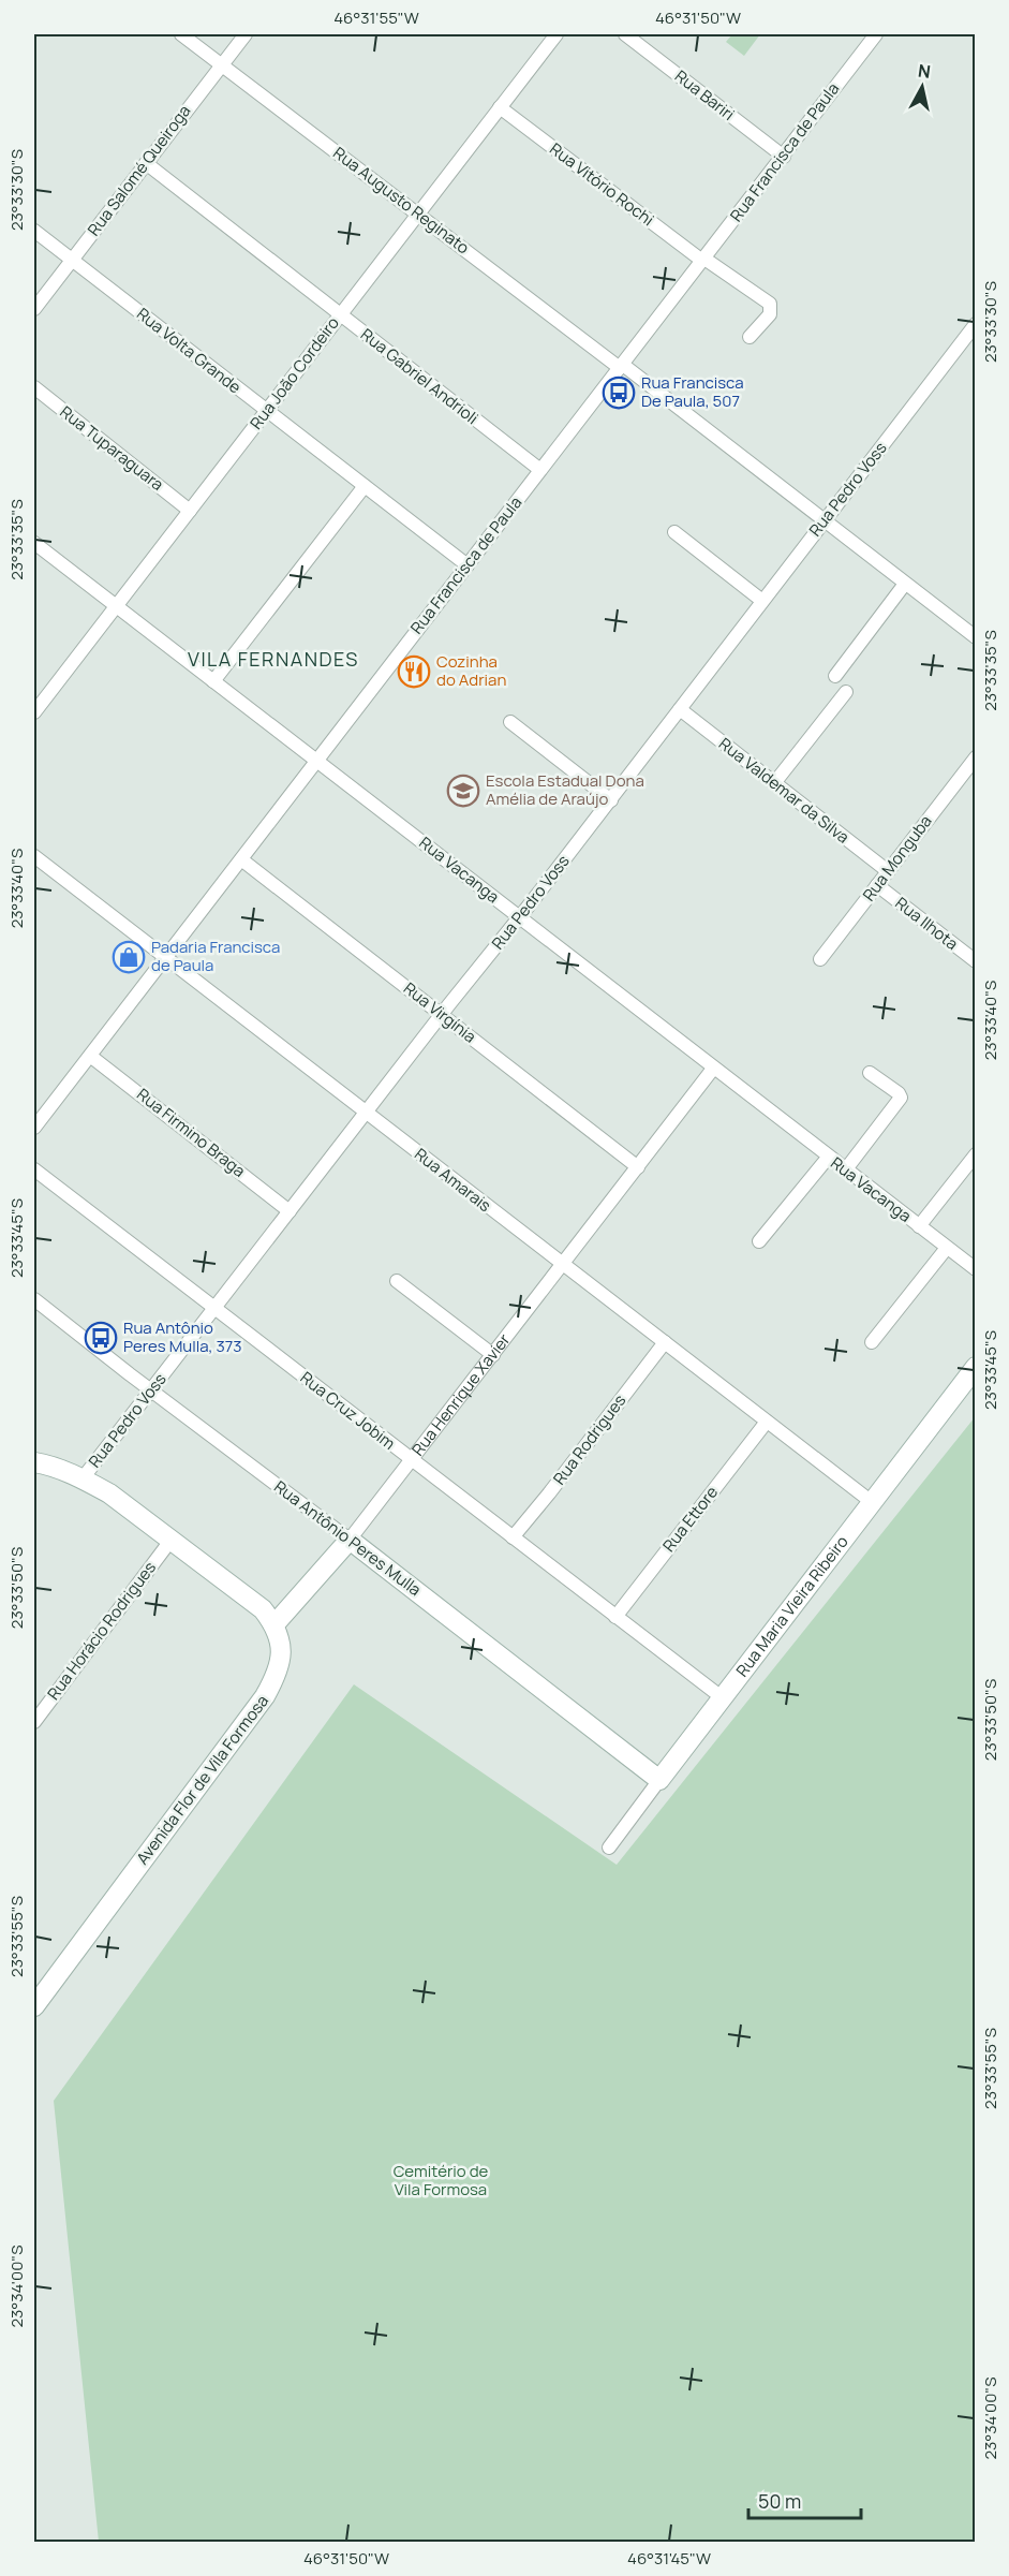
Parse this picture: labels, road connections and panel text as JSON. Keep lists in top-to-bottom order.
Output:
{
  "streets": {
    "street": [
      "Rua Bariri",
      "Rua Francisca de Paula",
      "Rua Salomé Queiroga",
      "Rua Vitório Rochi",
      "Rua Augusto Reginato",
      "Rua Volta Grande",
      "Rua João Cordeiro",
      "Rua Gabriel Andrioli",
      "Rua Tuparaguara",
      "Rua Pedro Voss",
      "Rua Valdemar da Silva",
      "Rua Monguba",
      "Rua Vacanga",
      "Rua Ilhota",
      "Rua Virgínia",
      "Rua Firmino Braga",
      "Rua Amarais",
      "Rua Henrique Xavier",
      "Rua Cruz Jobim",
      "Rua Rodrigues",
      "Rua Ettore",
      "Rua Antônio Peres Mulla",
      "Rua Maria Vieira Ribeiro",
      "Rua Horácio Rodrigues",
      "Avenida Flor de Vila Formosa"
    ]
  },
  "crossings": [
    ["Rua Bariri", "Rua Francisca de Paula"],
    ["Rua Francisca de Paula", "Rua Vitório Rochi"],
    ["Rua Francisca de Paula", "Rua Augusto Reginato"],
    ["Rua Francisca de Paula", "Rua Volta Grande"],
    ["Rua Francisca de Paula", "Rua Gabriel Andrioli"],
    ["Rua Francisca de Paula", "Rua Vacanga"],
    ["Rua Francisca de Paula", "Rua Virgínia"],
    ["Rua Francisca de Paula", "Rua Firmino Braga"],
    ["Rua Francisca de Paula", "Rua Amarais"],
    ["Rua Salomé Queiroga", "Rua Augusto Reginato"],
    ["Rua Salomé Queiroga", "Rua Volta Grande"],
    ["Rua Salomé Queiroga", "Rua Gabriel Andrioli"],
    ["Rua Vitório Rochi", "Rua João Cordeiro"],
    ["Rua Augusto Reginato", "Rua João Cordeiro"],
    ["Rua Augusto Reginato", "Rua Pedro Voss"],
    ["Rua Volta Grande", "Rua João Cordeiro"],
    ["Rua João Cordeiro", "Rua Gabriel Andrioli"],
    ["Rua João Cordeiro", "Rua Tuparaguara"],
    ["Rua João Cordeiro", "Rua Vacanga"],
    ["Rua Pedro Voss", "Rua Valdemar da Silva"],
    ["Rua Pedro Voss", "Rua Vacanga"],
    ["Rua Pedro Voss", "Rua Virgínia"],
    ["Rua Pedro Voss", "Rua Firmino Braga"],
    ["Rua Pedro Voss", "Rua Amarais"],
    ["Rua Pedro Voss", "Rua Cruz Jobim"],
    ["Rua Pedro Voss", "Rua Antônio Peres Mulla"],
    ["Rua Valdemar da Silva", "Rua Monguba"],
    ["Rua Monguba", "Rua Ilhota"],
    ["Rua Vacanga", "Rua Henrique Xavier"],
    ["Rua Virgínia", "Rua Henrique Xavier"],
    ["Rua Amarais", "Rua Henrique Xavier"],
    ["Rua Amarais", "Rua Rodrigues"],
    ["Rua Amarais", "Rua Ettore"],
    ["Rua Amarais", "Rua Maria Vieira Ribeiro"],
    ["Rua Henrique Xavier", "Rua Cruz Jobim"],
    ["Rua Henrique Xavier", "Rua Antônio Peres Mulla"],
    ["Rua Henrique Xavier", "Avenida Flor de Vila Formosa"],
    ["Rua Cruz Jobim", "Rua Rodrigues"],
    ["Rua Cruz Jobim", "Rua Ettore"],
    ["Rua Cruz Jobim", "Rua Maria Vieira Ribeiro"],
    ["Rua Antônio Peres Mulla", "Rua Maria Vieira Ribeiro"]
  ],
  "districts": ["VILA FERNANDES"],
  "parks": ["Cemitério de Vila Formosa"],
  "places": {
    "bus stop": ["Rua Francisca De Paula, 507", "Rua Antônio Peres Mulla, 373"],
    "restaurant": ["Cozinha do Adrian"],
    "school or university": ["Escola Estadual Dona Amélia de Araújo"],
    "shop": ["Padaria Francisca de Paula"]
  },
  "scale_bar": "50 m",
  "north": "top",
  "coordinates": [
    "46°31'55\"W",
    "46°31'50\"W",
    "23°33'30\"S",
    "23°33'35\"S",
    "23°33'40\"S",
    "23°33'45\"S",
    "23°33'50\"S",
    "23°33'55\"S",
    "23°34'00\"S",
    "46°31'45\"W"
  ]
}
